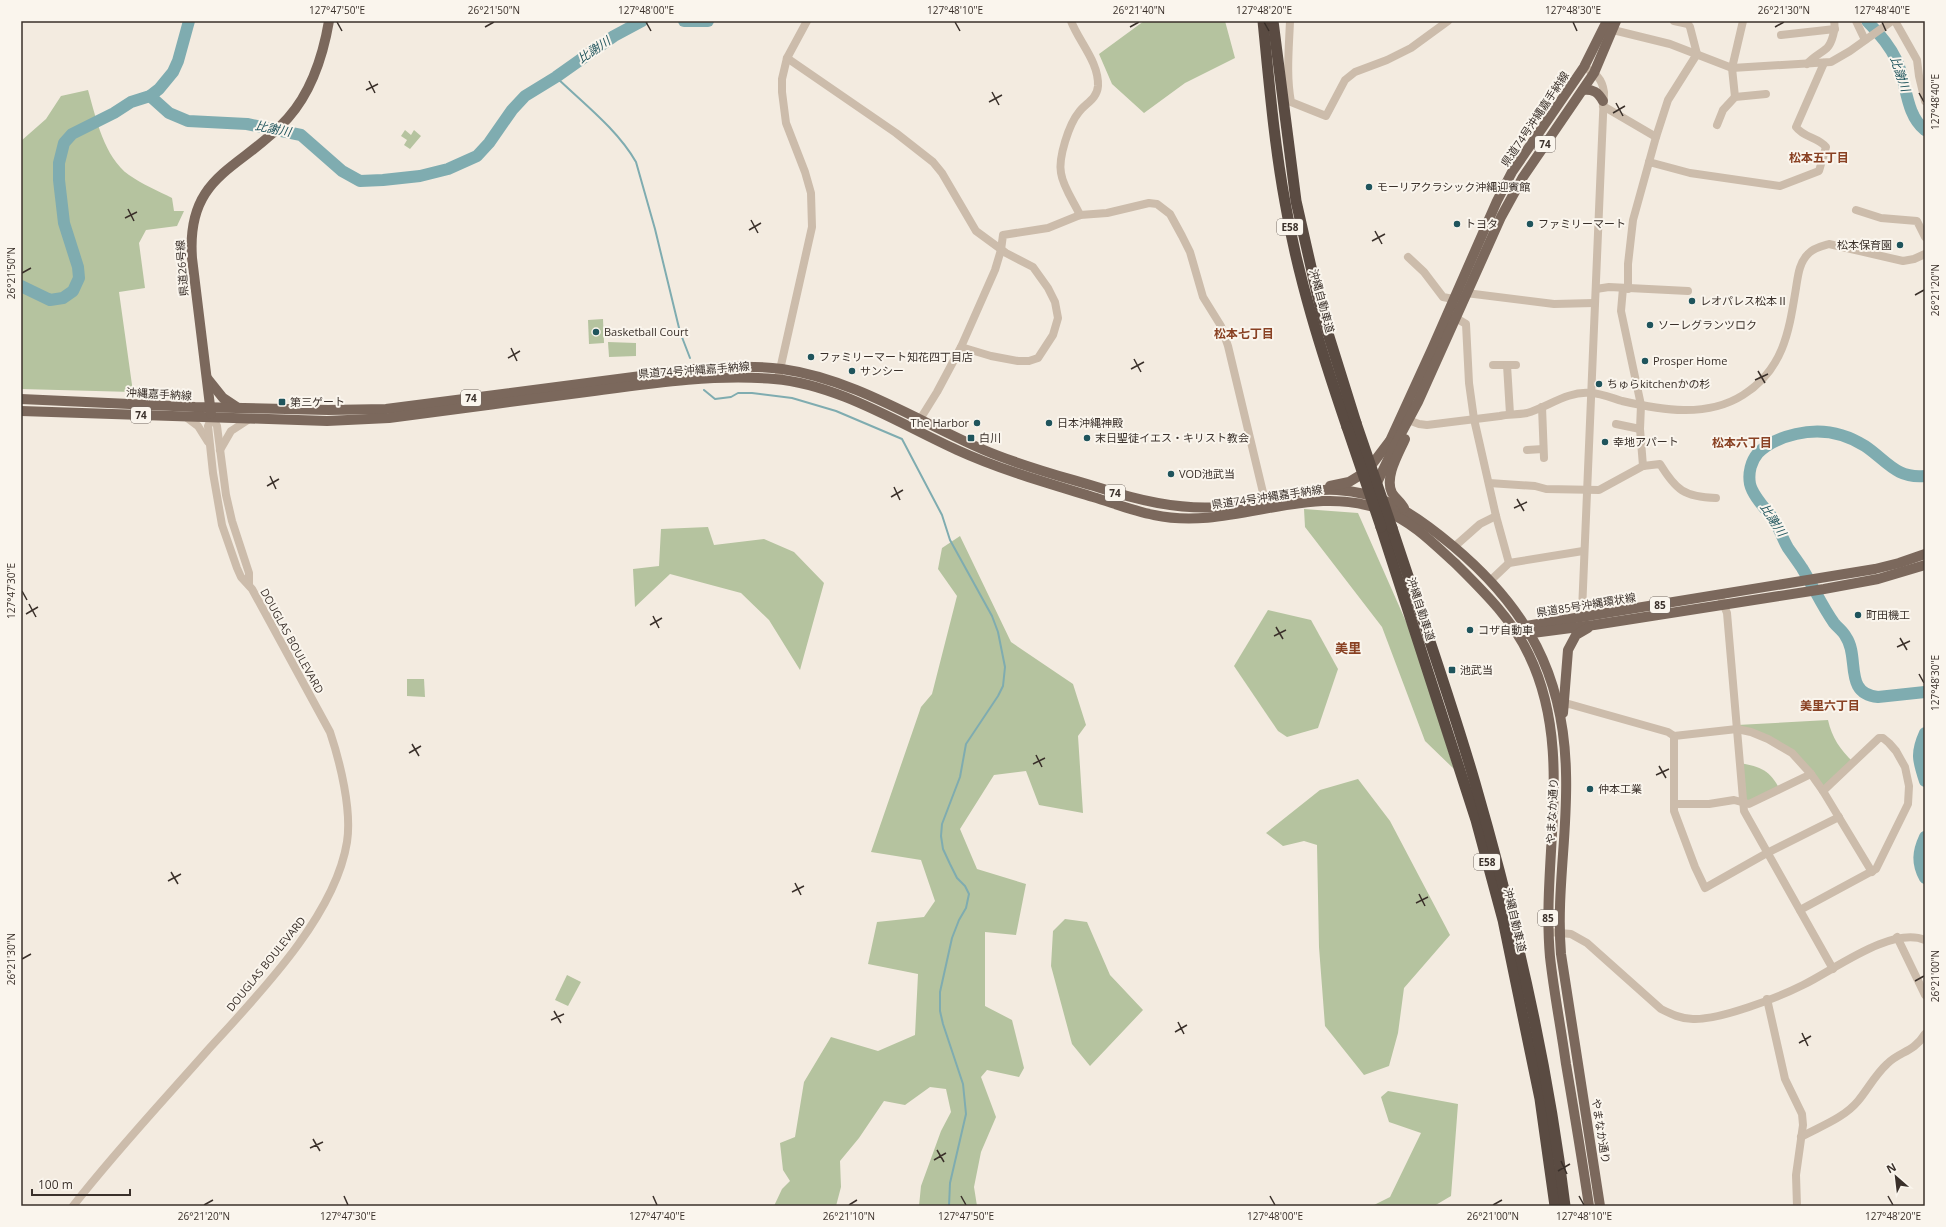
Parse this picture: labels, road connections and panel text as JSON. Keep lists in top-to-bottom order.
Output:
{
  "streets": {
    "highway": ["E58", "沖縄自動車道"],
    "main road": [
      "県道74号沖縄嘉手納線",
      "74",
      "県道26号線",
      "沖縄嘉手納線",
      "県道85号沖縄環状線",
      "85",
      "やまなか通り"
    ],
    "street": ["DOUGLAS BOULEVARD"]
  },
  "crossings": [
    ["県道74号沖縄嘉手納線", "県道26号線"],
    ["県道74号沖縄嘉手納線", "沖縄嘉手納線"],
    ["県道74号沖縄嘉手納線", "DOUGLAS BOULEVARD"],
    ["県道74号沖縄嘉手納線", "やまなか通り"],
    ["県道26号線", "沖縄嘉手納線"],
    ["県道26号線", "DOUGLAS BOULEVARD"],
    ["沖縄嘉手納線", "DOUGLAS BOULEVARD"],
    ["県道85号沖縄環状線", "やまなか通り"]
  ],
  "districts": [
    "松本五丁目",
    "松本七丁目",
    "松本六丁目",
    "美里",
    "美里六丁目"
  ],
  "water": ["比謝川"],
  "places": {
    "other": [
      "モーリアクラシック沖縄迎賓館",
      "トヨタ",
      "ファミリーマート",
      "松本保育園",
      "レオパレス松本Ⅱ",
      "ソーレグランツロク",
      "Basketball Court",
      "ファミリーマート知花四丁目店",
      "Prosper Home",
      "サンシー",
      "ちゅらkitchenかの杉",
      "The Harbor",
      "日本沖縄神殿",
      "末日聖徒イエス・キリスト教会",
      "幸地アパート",
      "VOD池武当",
      "町田機工",
      "コザ自動車",
      "仲本工業"
    ],
    "transit": ["第三ゲート", "白川", "池武当"]
  },
  "scale_bar": "100 m",
  "north": "top left",
  "coordinates": [
    "127°47'50\"E",
    "26°21'50\"N",
    "127°48'00\"E",
    "127°48'10\"E",
    "26°21'40\"N",
    "127°48'20\"E",
    "127°48'30\"E",
    "26°21'30\"N",
    "127°48'40\"E",
    "26°21'20\"N",
    "127°47'30\"E",
    "26°21'00\"N",
    "127°47'40\"E",
    "26°21'10\"N"
  ]
}
